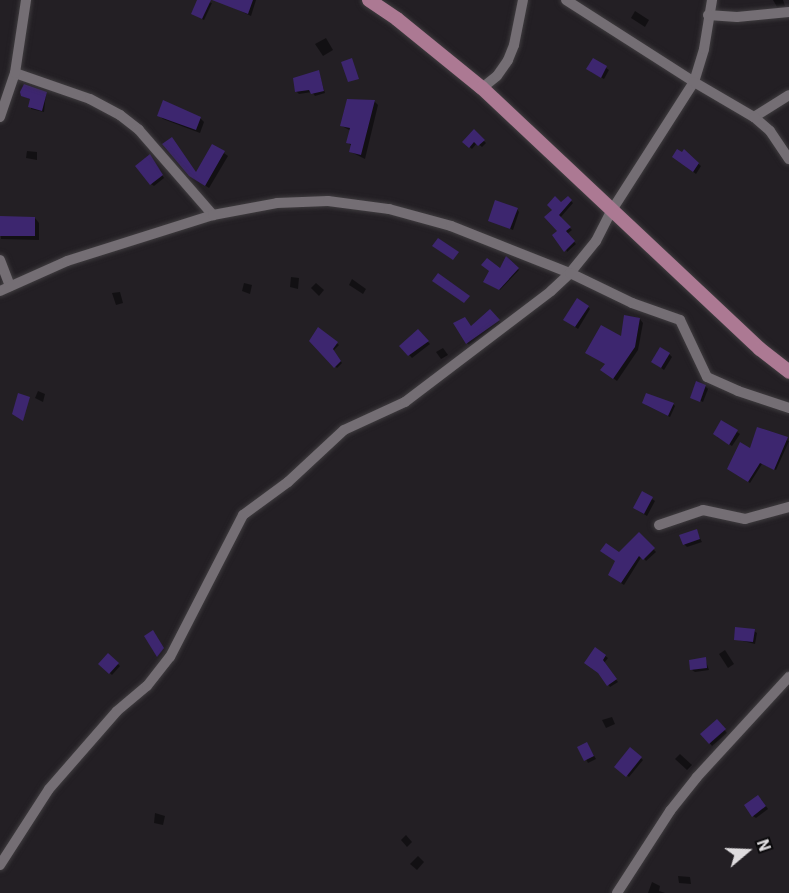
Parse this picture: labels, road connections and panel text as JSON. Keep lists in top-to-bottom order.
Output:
{
  "north": "right"
}
